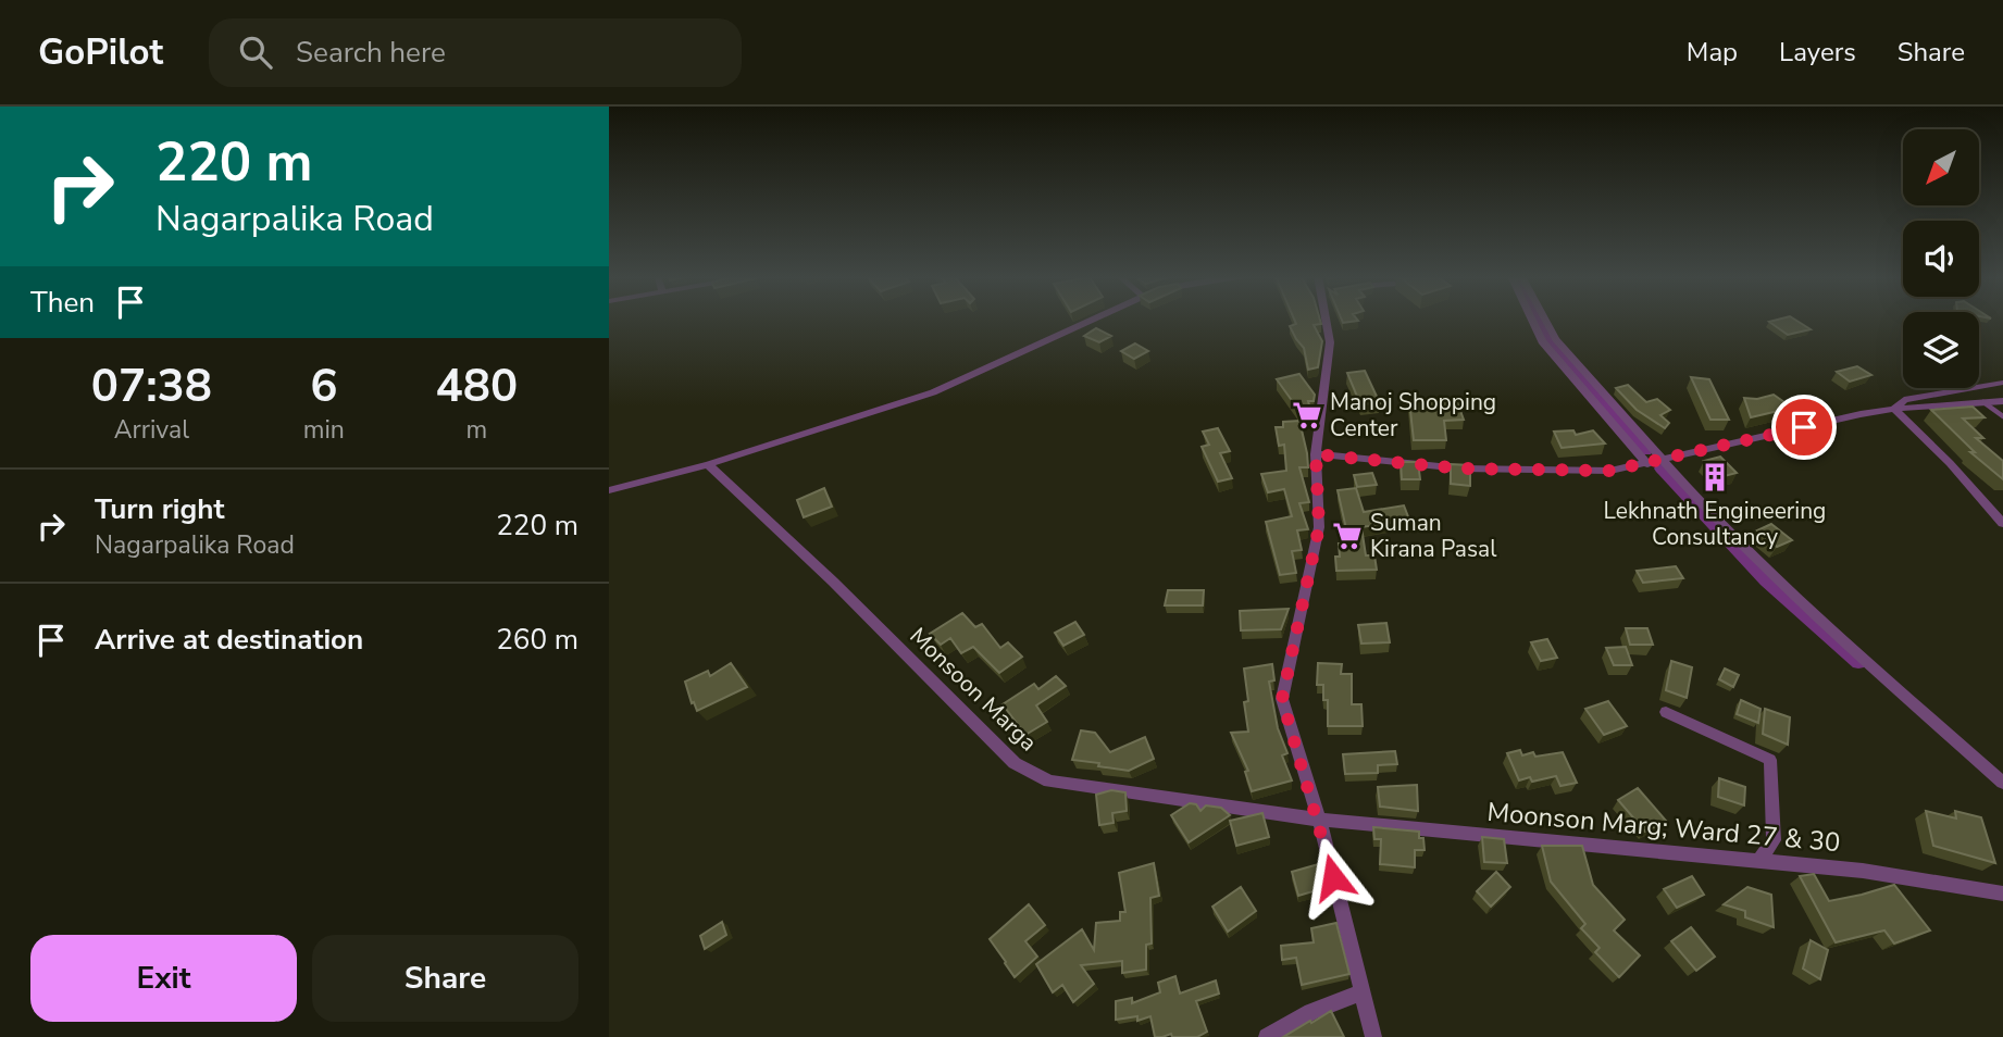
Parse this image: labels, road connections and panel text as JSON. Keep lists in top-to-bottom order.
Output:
{
  "streets": {
    "street": ["Monsoon Marga", "Moonson Marg; Ward 27 & 30"]
  },
  "crossings": [
    ["Monsoon Marga", "Moonson Marg; Ward 27 & 30"]
  ],
  "places": {
    "supermarket": ["Manoj Shopping Center", "Suman Kirana Pasal"],
    "building": ["Lekhnath Engineering Consultancy"]
  },
  "north": "bottom left",
  "page": {
    "header": "GoPilot",
    "search": "Search here",
    "nav": ["Map", "Layers", "Share"],
    "turn": ["220 m", "Nagarpalika Road"],
    "then": "Then",
    "eta": [
      "07:38",
      "Arrival",
      "6",
      "min",
      "480",
      "m"
    ],
    "list": [
      {
        "name": "Turn right",
        "note": "Nagarpalika Road",
        "value": "220 m"
      },
      {
        "name": "Arrive at destination",
        "value": "260 m"
      }
    ],
    "buttons": ["Exit", "Share"]
  }
}
